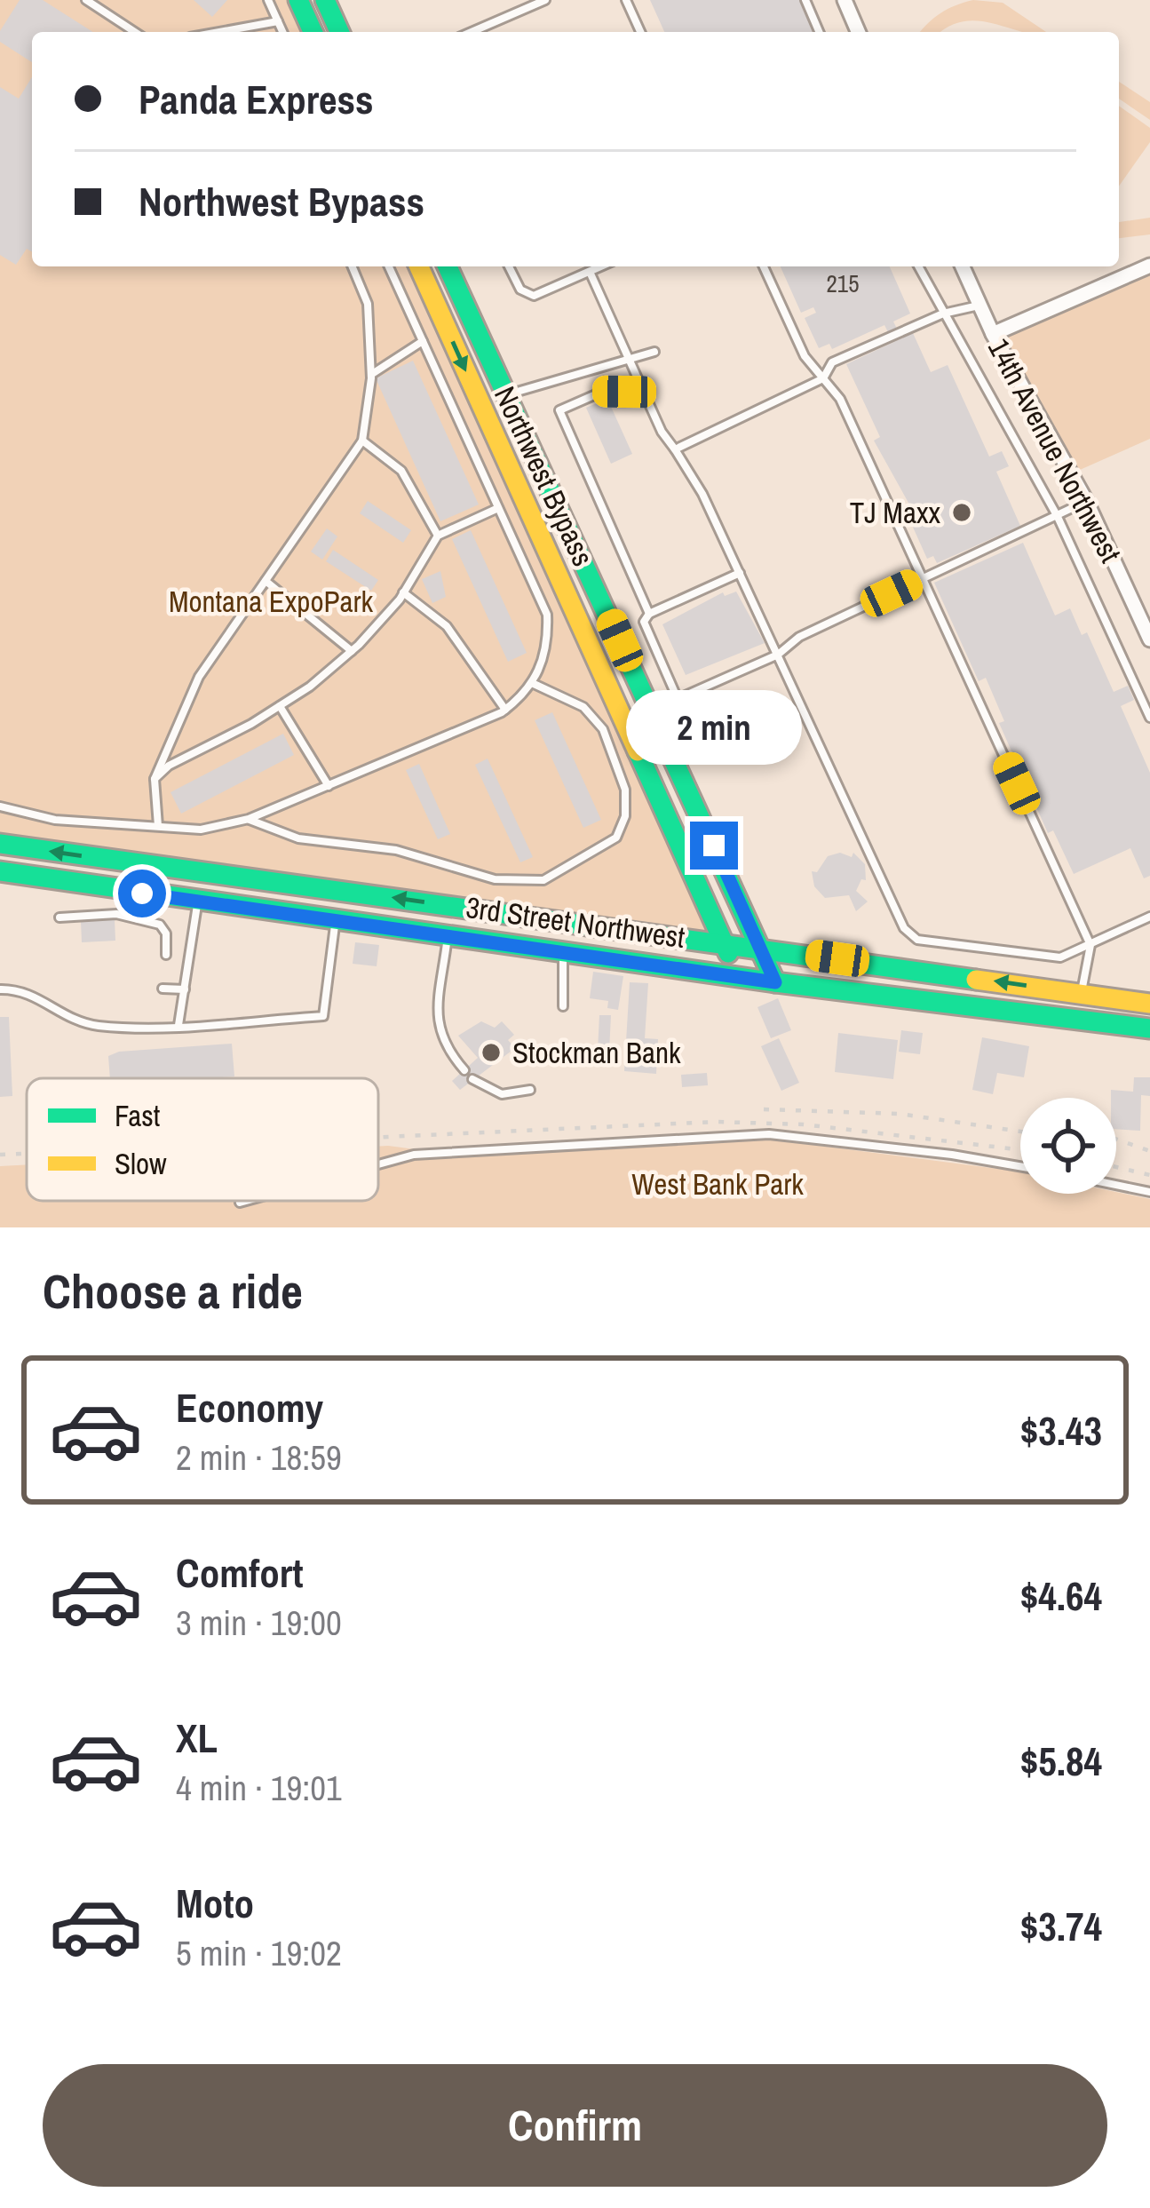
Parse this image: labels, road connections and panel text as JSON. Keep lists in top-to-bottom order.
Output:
{
  "streets": {
    "main road": ["Northwest Bypass", "3rd Street Northwest"],
    "street": ["14th Avenue Northwest"]
  },
  "crossings": [
    ["Northwest Bypass", "3rd Street Northwest"]
  ],
  "parks": ["Montana ExpoPark", "West Bank Park"],
  "places": ["TJ Maxx", "Stockman Bank"],
  "house_numbers": ["215"],
  "legend": ["Fast", "Slow"],
  "page": {
    "banner": ["Panda Express", "Northwest Bypass"],
    "bubble": "2 min",
    "heading": "Choose a ride",
    "list": [
      {
        "name": "Economy",
        "note": "2 min · 18:59",
        "value": "$3.43"
      },
      {
        "name": "Comfort",
        "note": "3 min · 19:00",
        "value": "$4.64"
      },
      {
        "name": "XL",
        "note": "4 min · 19:01",
        "value": "$5.84"
      },
      {
        "name": "Moto",
        "note": "5 min · 19:02",
        "value": "$3.74"
      }
    ],
    "buttons": "Confirm"
  }
}
